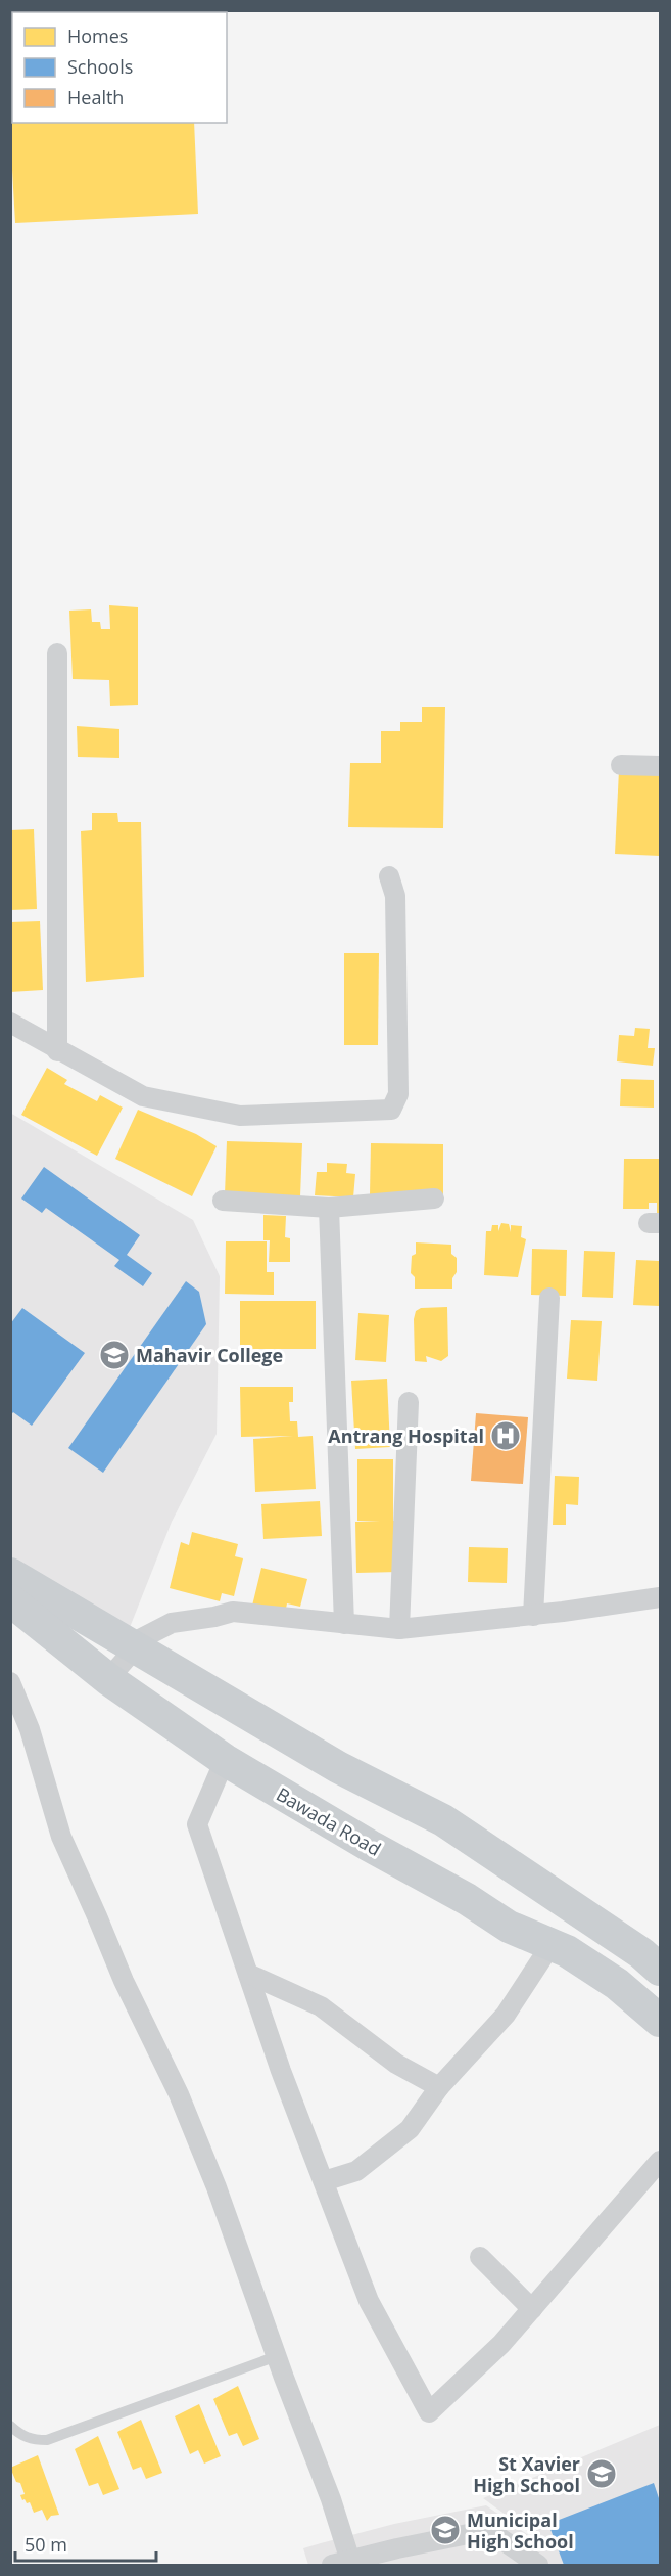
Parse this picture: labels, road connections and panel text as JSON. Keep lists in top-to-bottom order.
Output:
{
  "streets": {
    "main road": ["Bawada Road"]
  },
  "places": {
    "school or university": ["Mahavir College", "St Xavier High School", "Municipal High School"],
    "hospital": ["Antrang Hospital"]
  },
  "legend": ["Homes", "Schools", "Health"],
  "scale_bar": "50 m"
}
